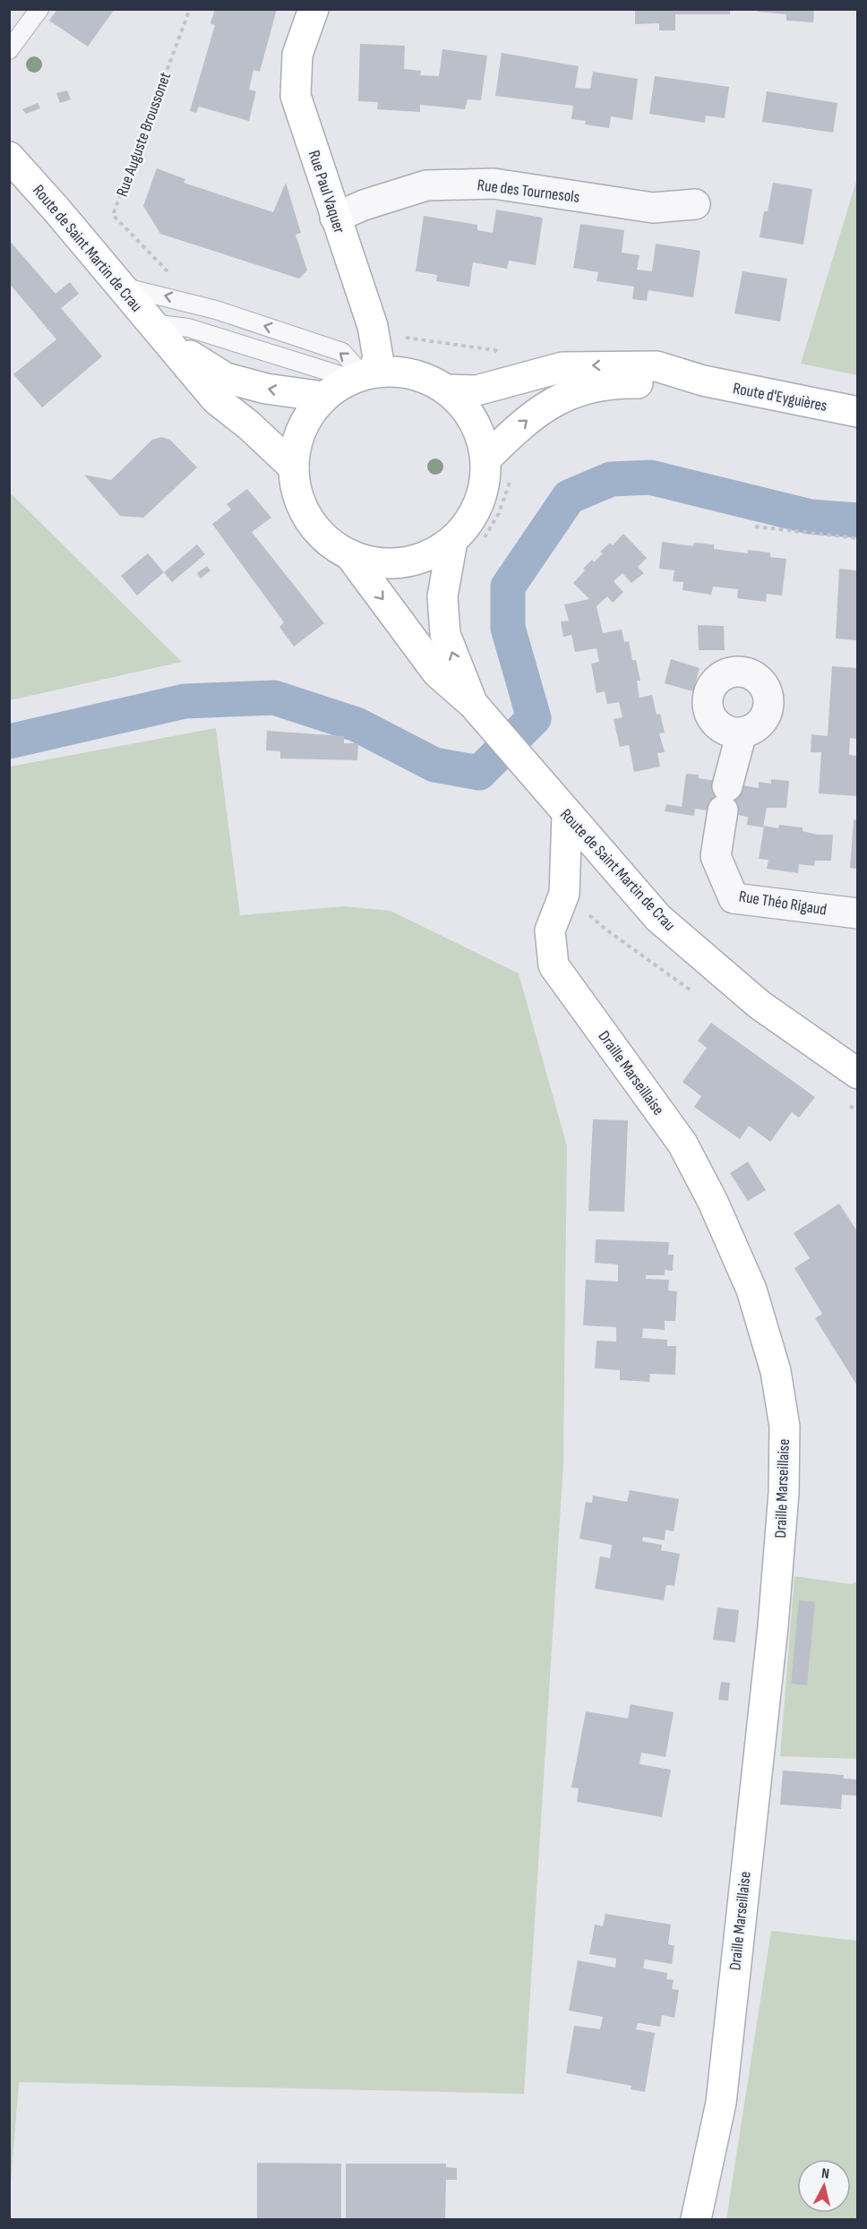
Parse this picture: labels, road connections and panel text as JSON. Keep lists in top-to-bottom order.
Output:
{
  "streets": {
    "main road": [
      "Rue Paul Vaquer",
      "Route de Saint Martin de Crau",
      "Route d'Eyguières",
      "Draille Marseillaise"
    ],
    "street": ["Rue des Tournesols", "Rue Théo Rigaud"],
    "path": ["Rue Auguste Broussonet"]
  },
  "crossings": [
    ["Rue des Tournesols", "Rue Paul Vaquer"],
    ["Rue Paul Vaquer", "Route de Saint Martin de Crau"],
    ["Rue Paul Vaquer", "Route d'Eyguières"],
    ["Route de Saint Martin de Crau", "Route d'Eyguières"],
    ["Route de Saint Martin de Crau", "Draille Marseillaise"]
  ],
  "north": "top"
}
